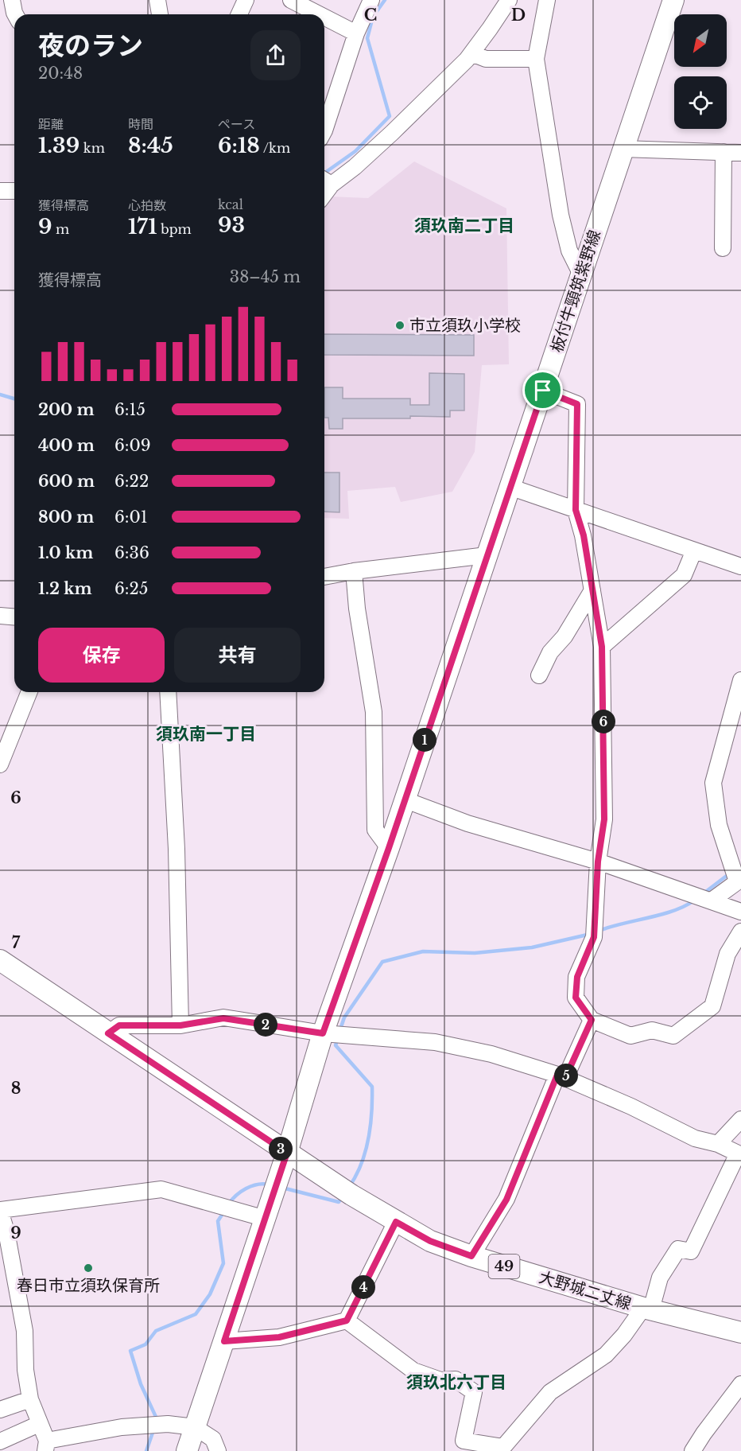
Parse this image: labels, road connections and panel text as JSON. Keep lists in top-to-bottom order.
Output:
{
  "streets": {
    "main road": ["板付牛頸筑紫野線", "49", "大野城二丈線"]
  },
  "crossings": [
    ["板付牛頸筑紫野線", "大野城二丈線"]
  ],
  "districts": ["須玖南二丁目", "須玖南一丁目", "須玖北六丁目"],
  "places": ["市立須玖小学校", "春日市立須玖保育所"],
  "north": "bottom left",
  "page": {
    "heading": ["夜のラン", "20:48"],
    "stats": [
      ["距離", "1.39 km"],
      ["時間", "8:45"],
      ["ペース", "6:18 /km"],
      ["獲得標高", "9 m"],
      ["心拍数", "171 bpm"],
      ["kcal", "93"]
    ],
    "chart": ["獲得標高", "38–45 m"],
    "list": [
      {
        "name": "200 m",
        "note": "6:15"
      },
      {
        "name": "400 m",
        "note": "6:09"
      },
      {
        "name": "600 m",
        "note": "6:22"
      },
      {
        "name": "800 m",
        "note": "6:01"
      },
      {
        "name": "1.0 km",
        "note": "6:36"
      },
      {
        "name": "1.2 km",
        "note": "6:25"
      }
    ],
    "buttons": ["保存", "共有"],
    "pins": [
      "6",
      "1",
      "2",
      "5",
      "3",
      "4"
    ]
  },
  "grid": {
    "columns": ["C", "D"],
    "rows": [
      "6",
      "7",
      "8",
      "9"
    ]
  }
}
